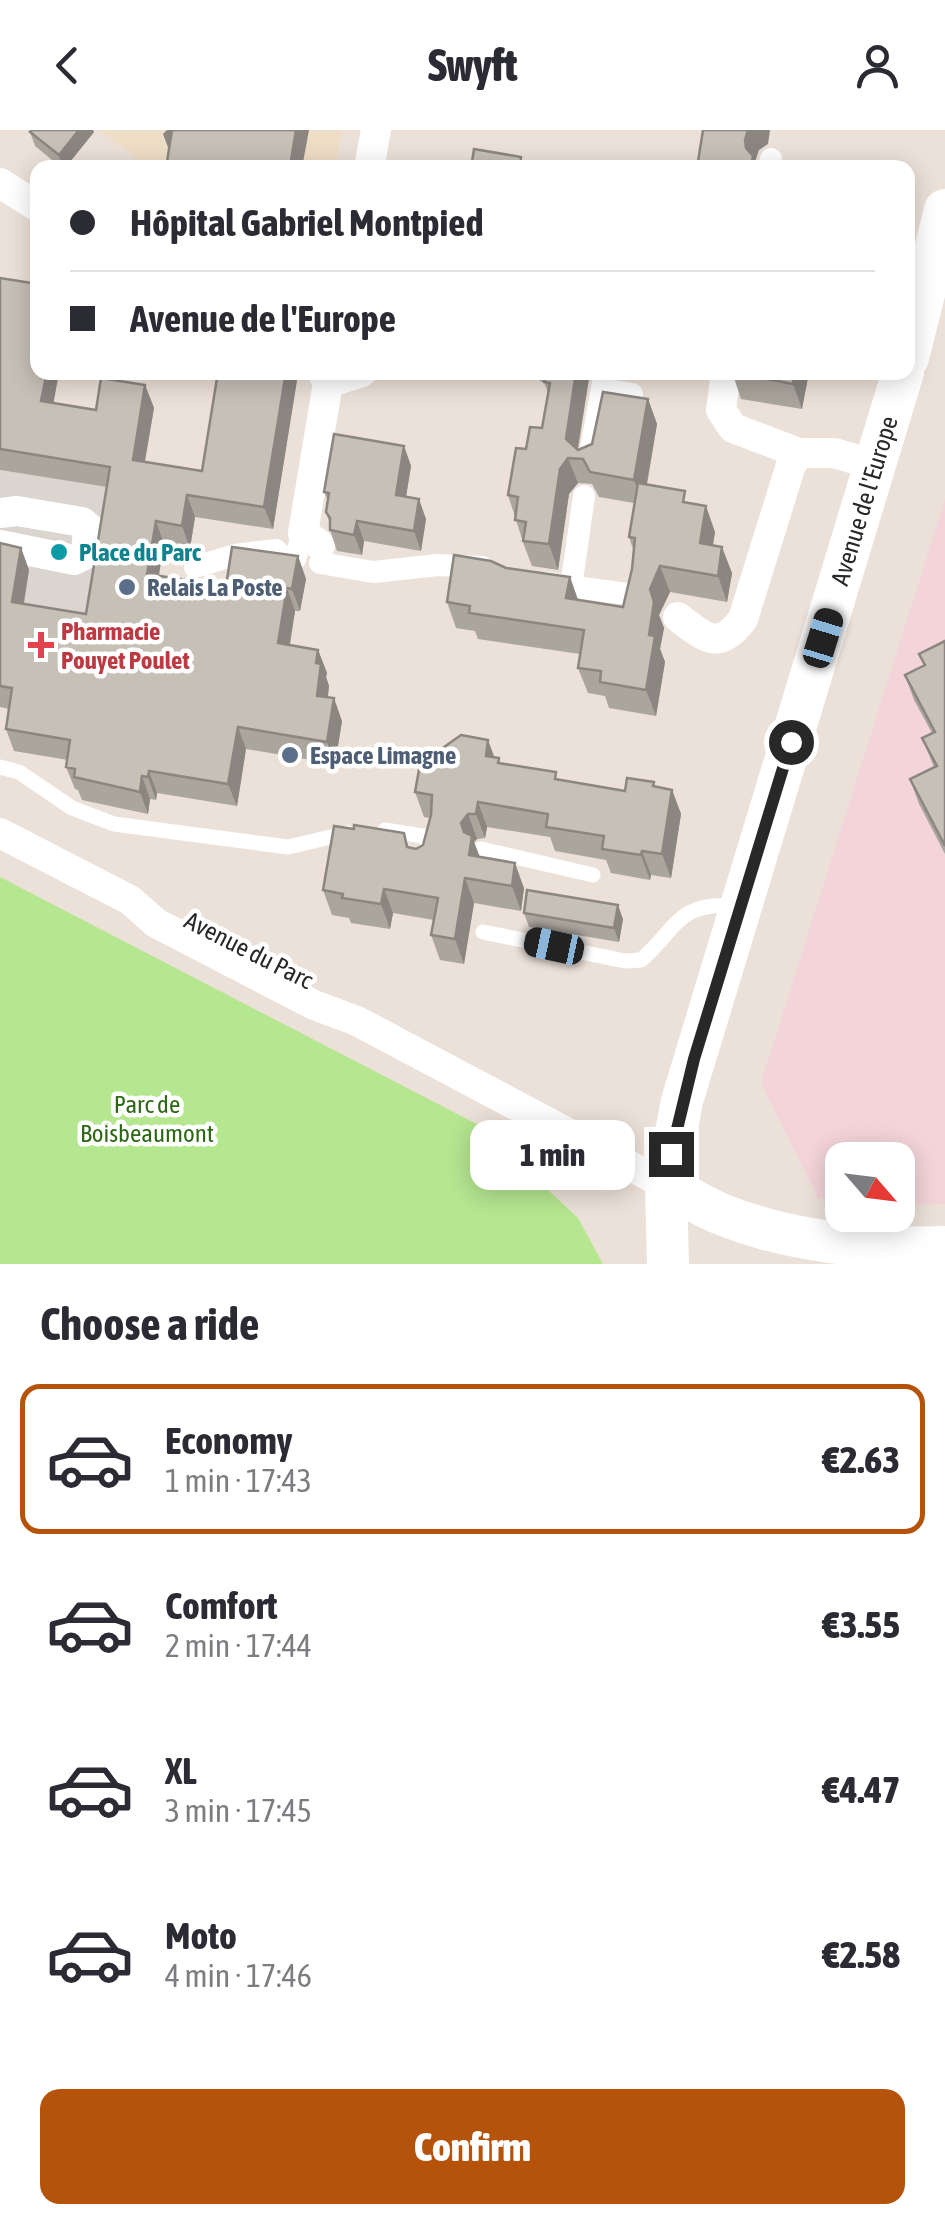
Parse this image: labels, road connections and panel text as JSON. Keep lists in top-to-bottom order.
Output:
{
  "streets": {
    "main road": ["Avenue de l'Europe", "Avenue du Parc"]
  },
  "crossings": [
    ["Avenue de l'Europe", "Avenue du Parc"]
  ],
  "parks": ["Parc de Boisbeaumont"],
  "places": {
    "other": ["Place du Parc", "Relais La Poste", "Espace Limagne"],
    "health": ["Pharmacie Pouyet Poulet"]
  },
  "north": "bottom right",
  "page": {
    "header": "Swyft",
    "banner": ["Hôpital Gabriel Montpied", "Avenue de l'Europe"],
    "bubble": "1 min",
    "heading": "Choose a ride",
    "list": [
      {
        "name": "Economy",
        "note": "1 min · 17:43",
        "value": "€2.63"
      },
      {
        "name": "Comfort",
        "note": "2 min · 17:44",
        "value": "€3.55"
      },
      {
        "name": "XL",
        "note": "3 min · 17:45",
        "value": "€4.47"
      },
      {
        "name": "Moto",
        "note": "4 min · 17:46",
        "value": "€2.58"
      }
    ],
    "buttons": "Confirm"
  }
}
